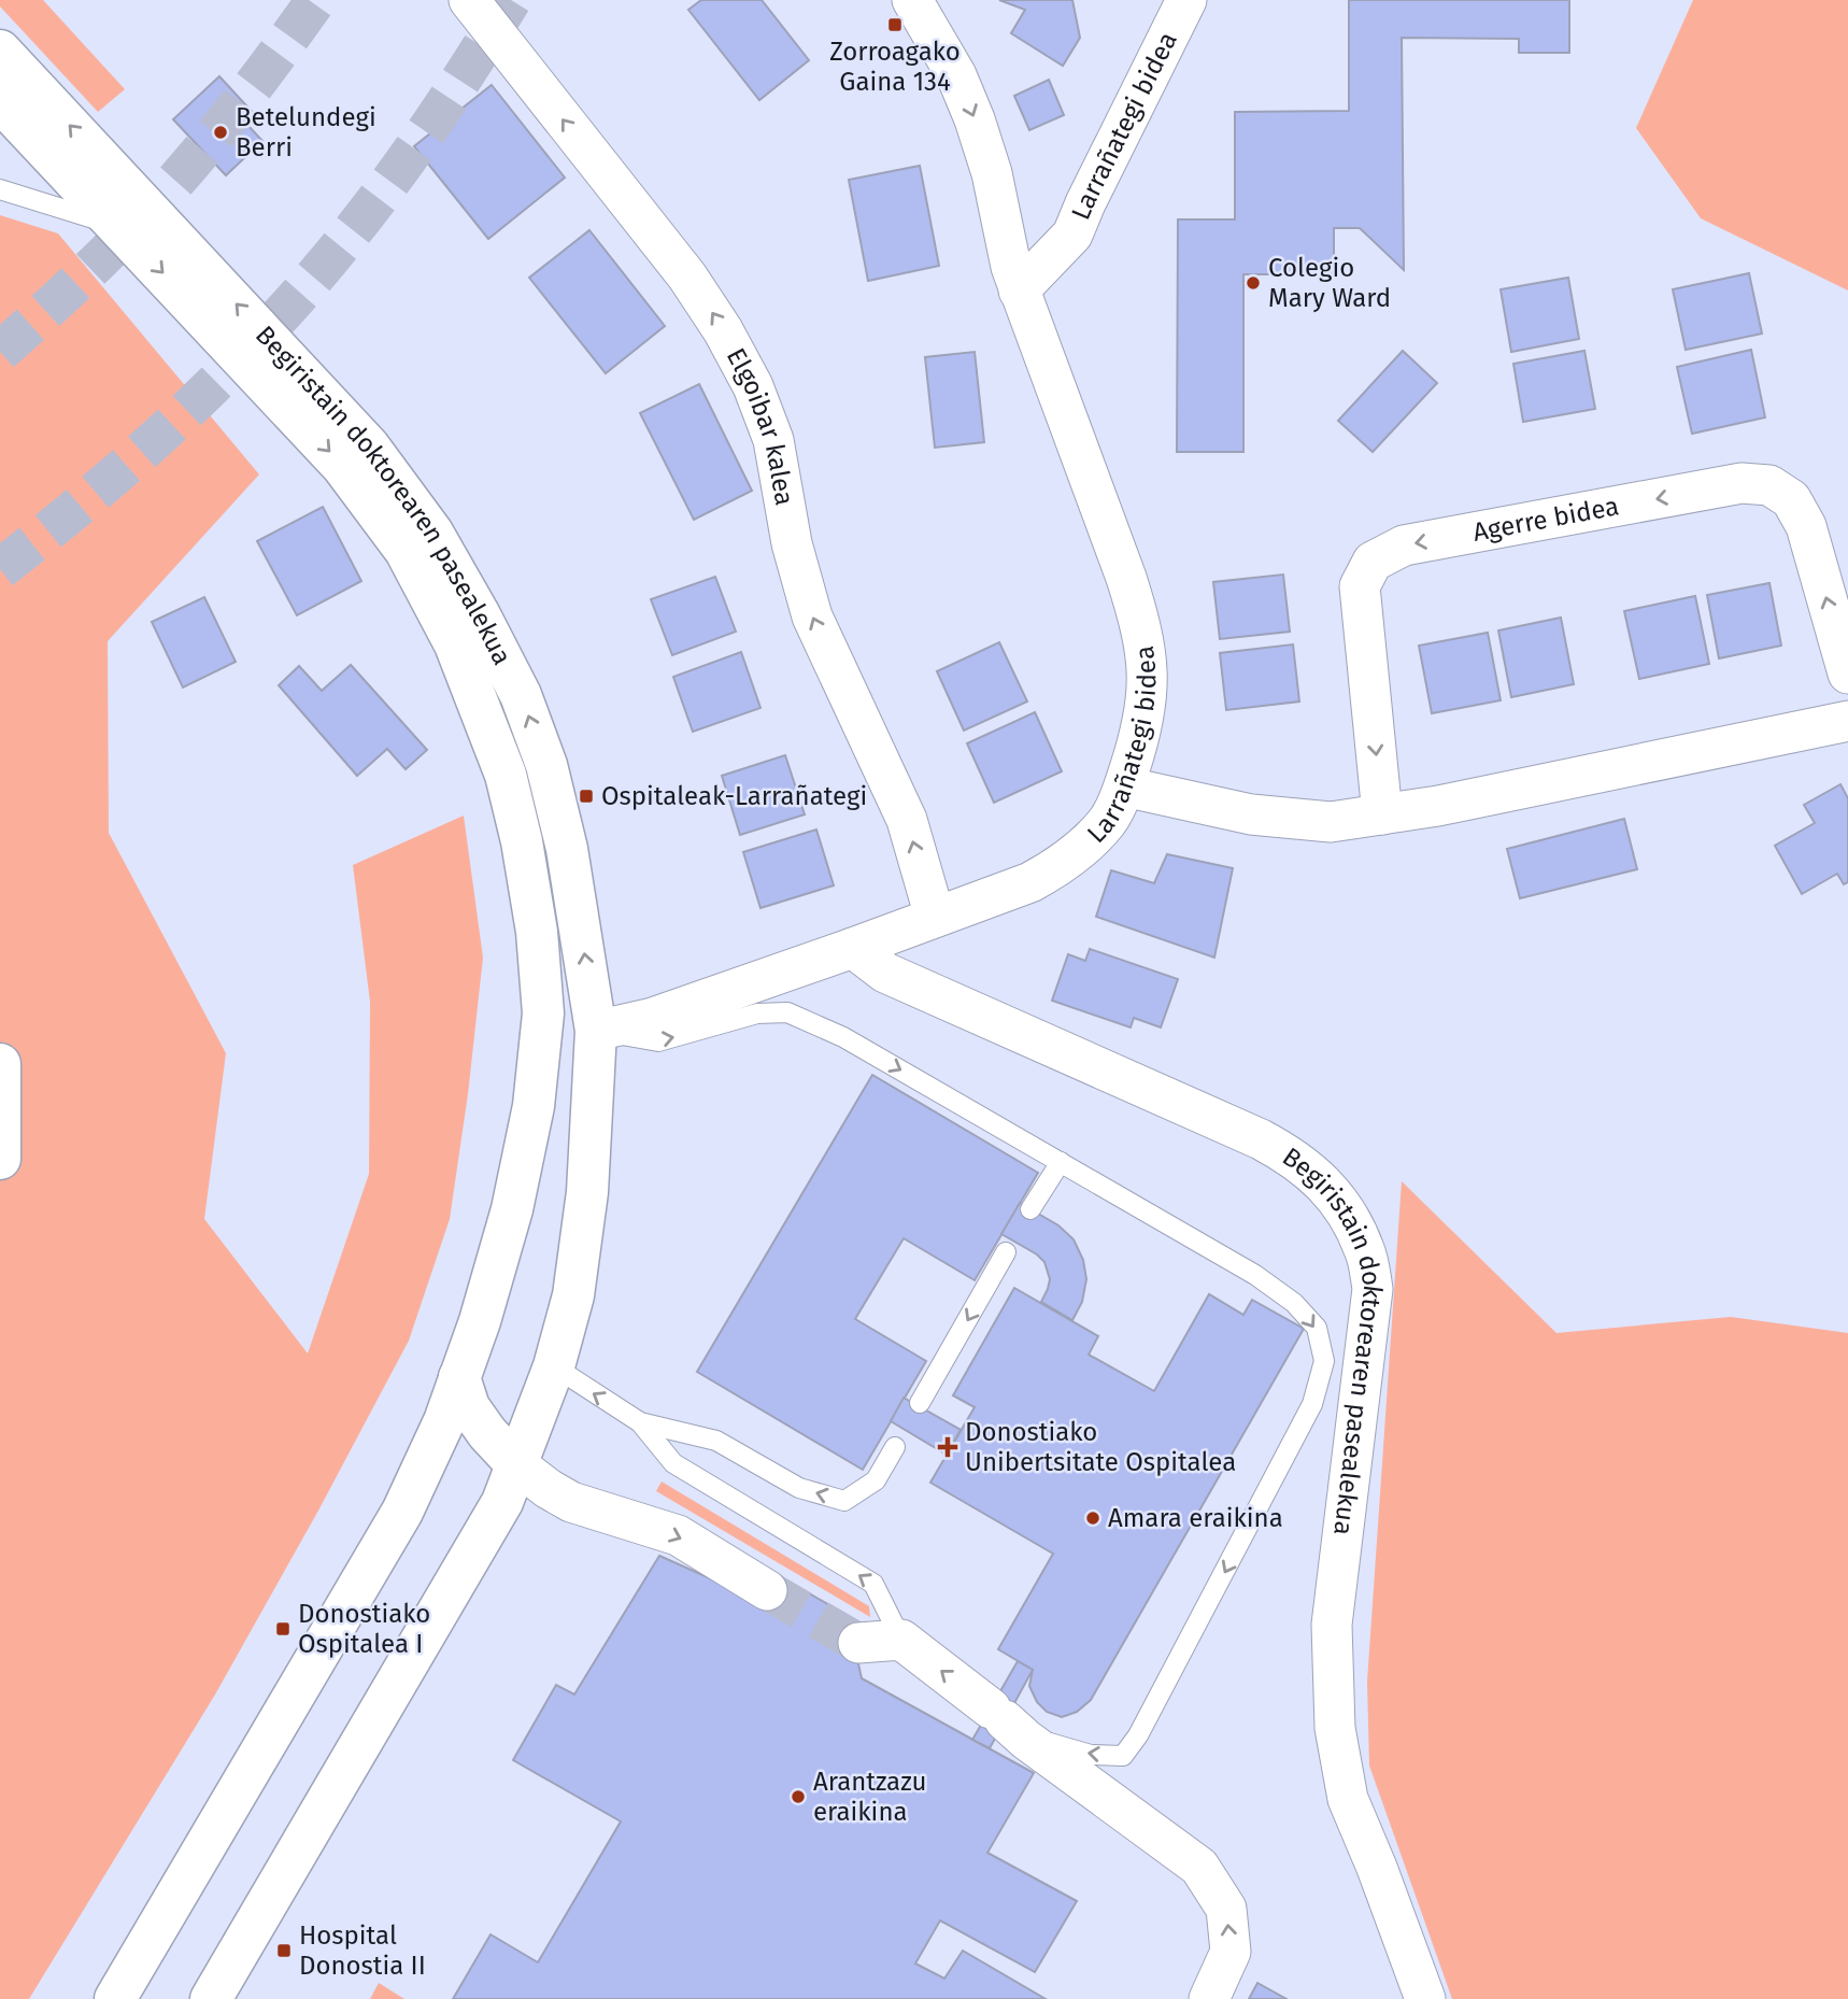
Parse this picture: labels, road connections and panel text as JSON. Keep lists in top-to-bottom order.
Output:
{
  "streets": {
    "main road": ["Begiristain doktorearen pasealekua"],
    "street": ["Larrañategi bidea", "Elgoibar kalea", "Agerre bidea"]
  },
  "crossings": [
    ["Larrañategi bidea", "Elgoibar kalea"],
    ["Larrañategi bidea", "Begiristain doktorearen pasealekua"]
  ],
  "one_way": ["Elgoibar kalea"],
  "places": {
    "transit": [
      "Zorroagako Gaina 134",
      "Ospitaleak-Larrañategi",
      "Donostiako Ospitalea I",
      "Hospital Donostia II"
    ],
    "other": [
      "Betelundegi Berri",
      "Colegio Mary Ward",
      "Amara eraikina",
      "Arantzazu eraikina"
    ],
    "health": ["Donostiako Unibertsitate Ospitalea"]
  }
}
